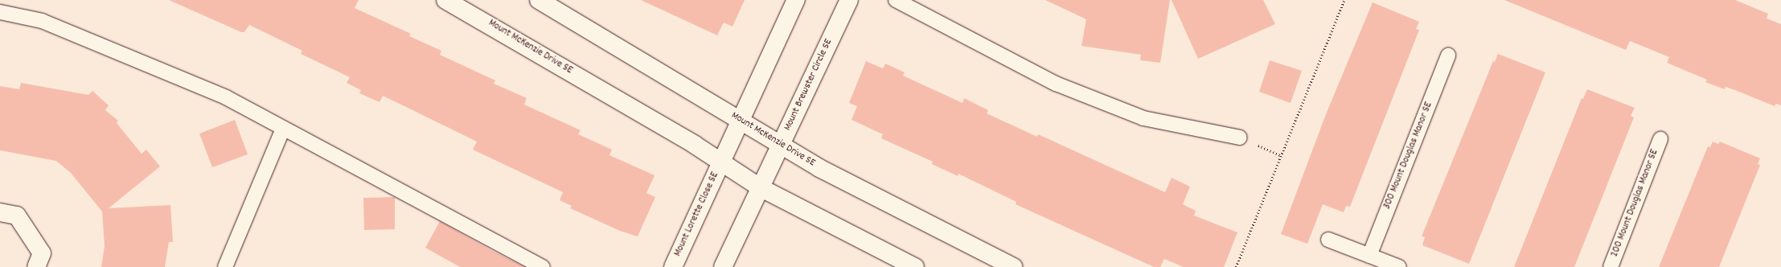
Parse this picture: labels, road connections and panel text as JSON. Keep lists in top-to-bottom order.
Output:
{
  "streets": {
    "street": ["Mount McKenzie Drive SE", "Mount Brewster Circle SE", "Mount Lorette Close SE"],
    "lane": ["300 Mount Douglas Manor SE", "200 Mount Douglas Manor SE"]
  },
  "crossings": [
    ["Mount McKenzie Drive SE", "Mount Brewster Circle SE"],
    ["Mount McKenzie Drive SE", "Mount Lorette Close SE"]
  ]
}
